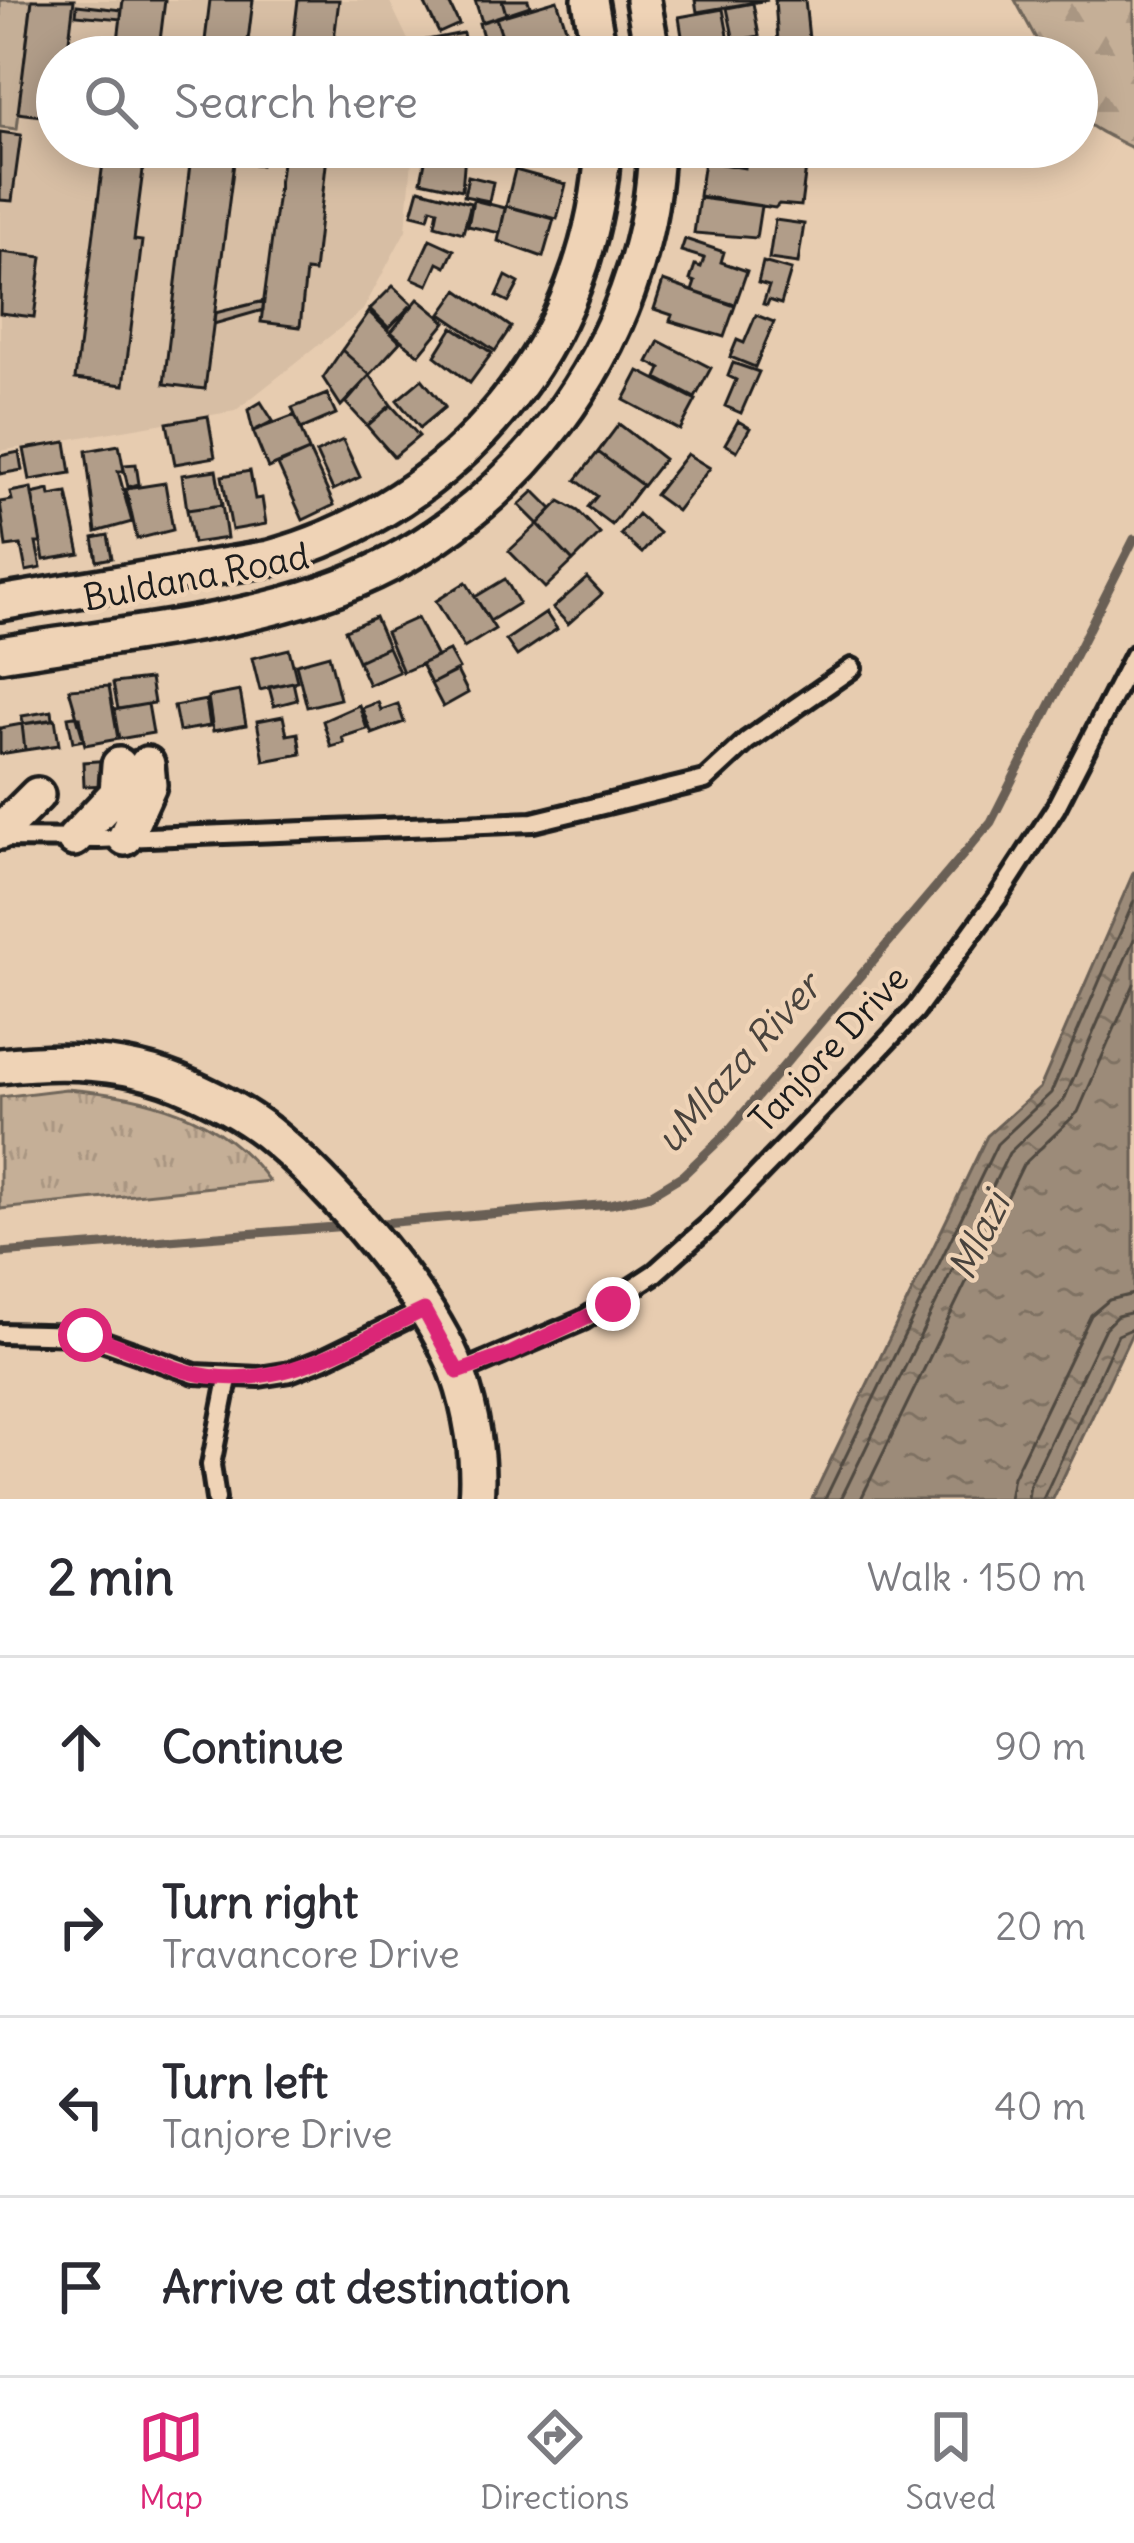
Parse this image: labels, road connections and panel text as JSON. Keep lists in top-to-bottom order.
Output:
{
  "streets": {
    "street": ["Buldana Road"],
    "lane": ["Tanjore Drive"]
  },
  "water": ["uMlaza River", "Mlazi"],
  "page": {
    "search": "Search here",
    "heading": ["2 min", "Walk · 150 m"],
    "list": [
      ["Continue", "90 m"],
      ["Turn right", "Travancore Drive", "20 m"],
      ["Turn left", "Tanjore Drive", "40 m"],
      "Arrive at destination"
    ],
    "nav": ["Map", "Directions", "Saved"]
  }
}
